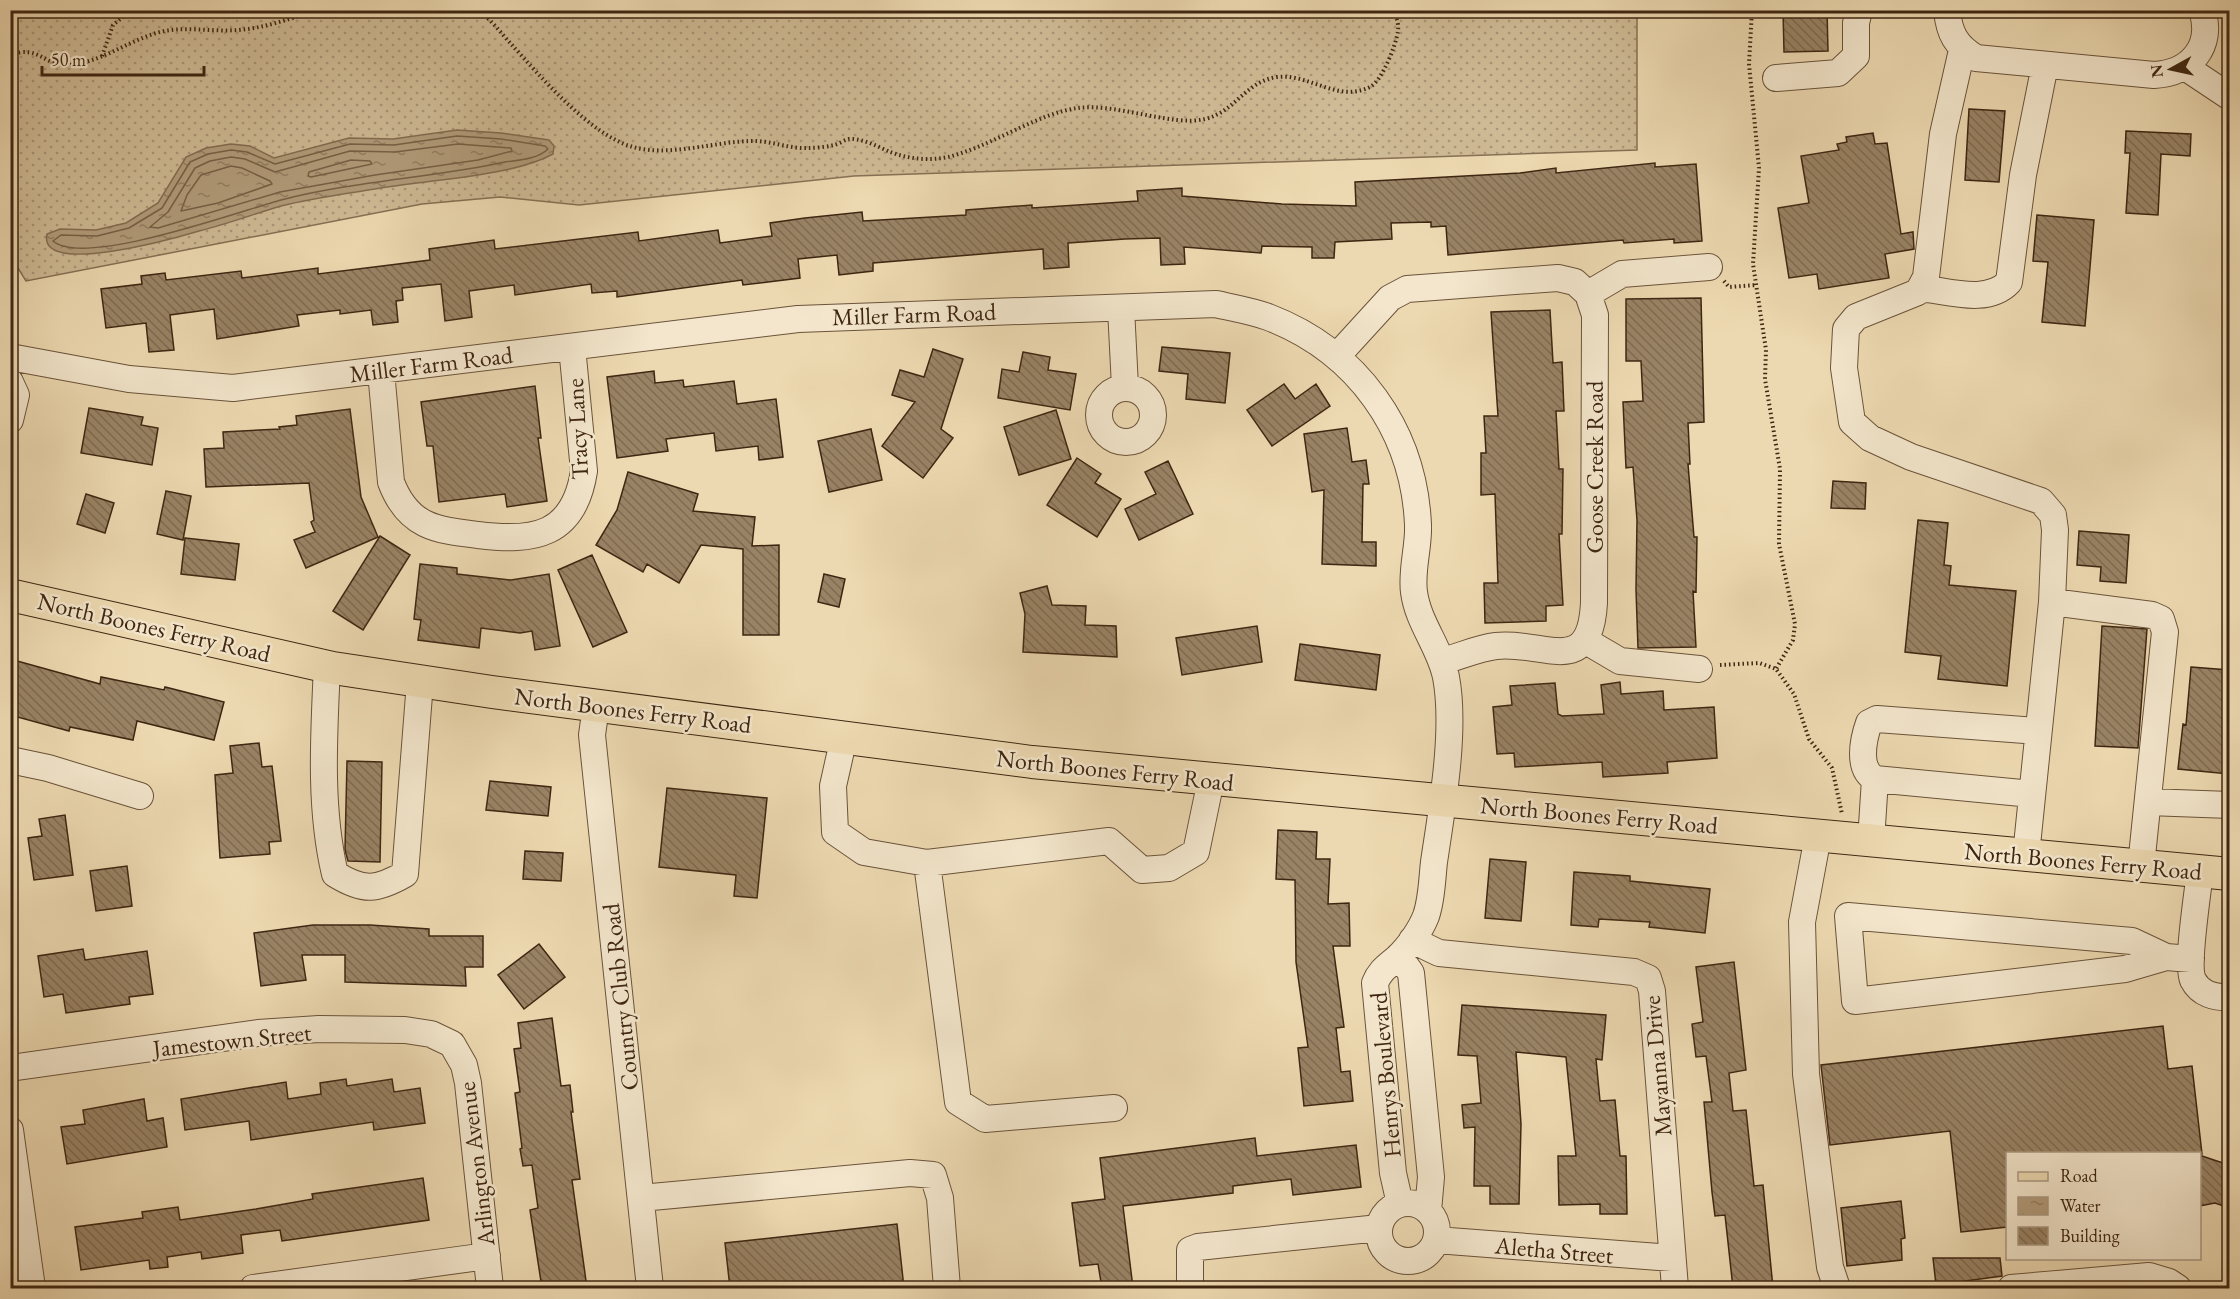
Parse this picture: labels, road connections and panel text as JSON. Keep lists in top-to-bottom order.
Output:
{
  "streets": {
    "main road": ["North Boones Ferry Road"],
    "street": [
      "Miller Farm Road",
      "Tracy Lane",
      "Goose Creek Road",
      "Country Club Road",
      "Jamestown Street",
      "Mayanna Drive",
      "Henrys Boulevard",
      "Arlington Avenue",
      "Aletha Street"
    ]
  },
  "crossings": [
    ["Miller Farm Road", "Tracy Lane"],
    ["Miller Farm Road", "North Boones Ferry Road"],
    ["Miller Farm Road", "Henrys Boulevard"],
    ["North Boones Ferry Road", "Country Club Road"],
    ["North Boones Ferry Road", "Henrys Boulevard"],
    ["Jamestown Street", "Arlington Avenue"],
    ["Mayanna Drive", "Henrys Boulevard"],
    ["Mayanna Drive", "Aletha Street"],
    ["Henrys Boulevard", "Aletha Street"]
  ],
  "legend": ["Road", "Water", "Building"],
  "scale_bar": "50 m",
  "north": "left"
}
